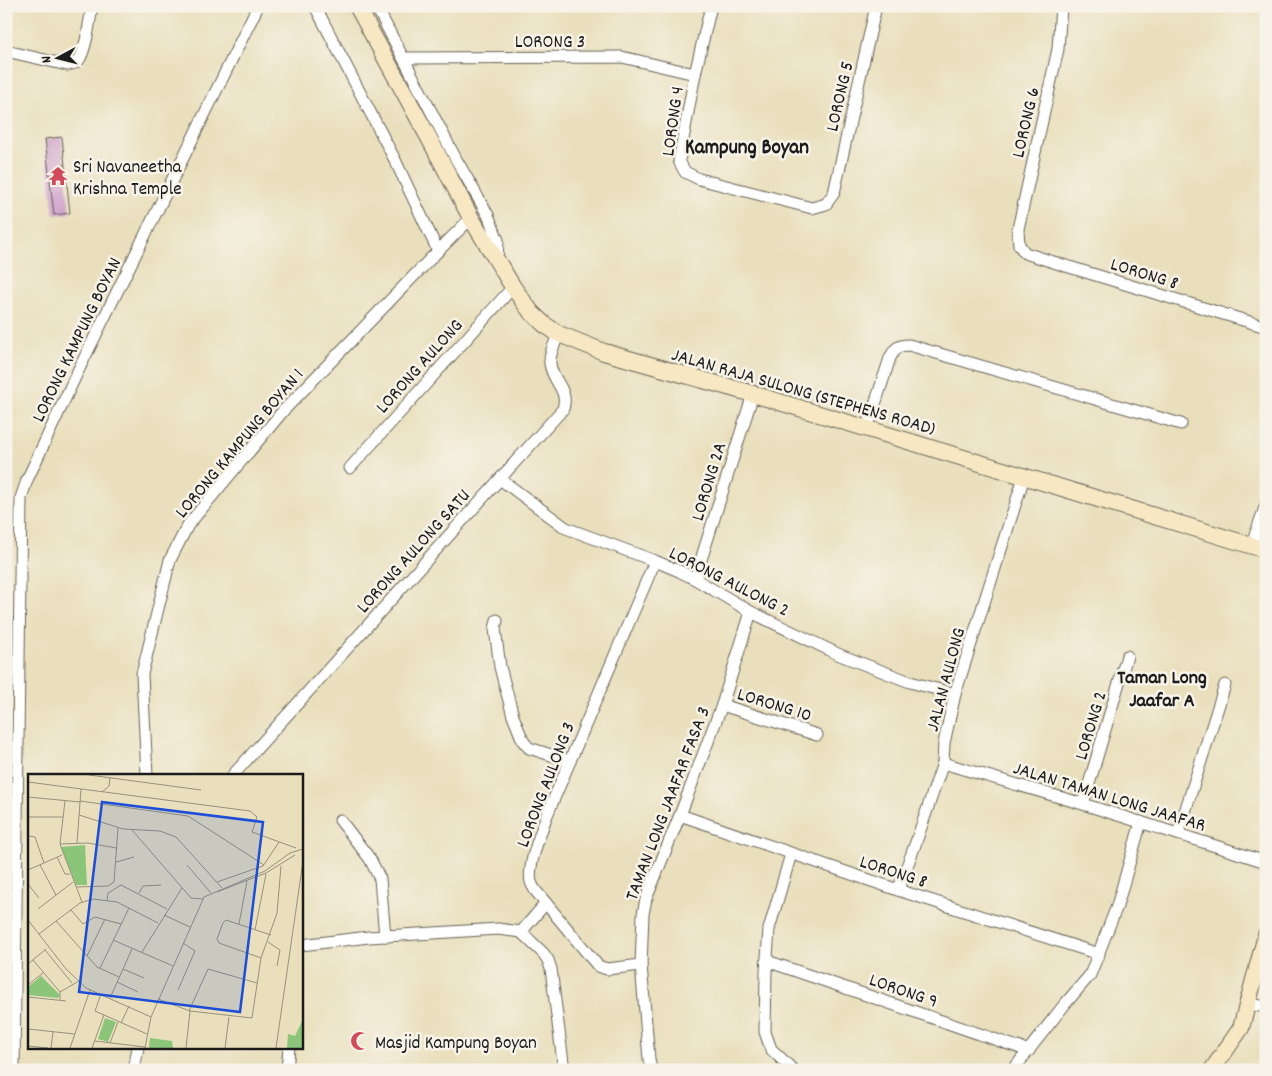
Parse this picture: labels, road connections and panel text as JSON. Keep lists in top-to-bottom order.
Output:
{
  "streets": {
    "street": [
      "LORONG 3",
      "LORONG 5",
      "LORONG 4",
      "LORONG 6",
      "LORONG 8",
      "LORONG KAMPUNG BOYAN",
      "LORONG AULONG",
      "JALAN RAJA SULONG (STEPHENS ROAD)",
      "LORONG KAMPUNG BOYAN 1",
      "LORONG 2A",
      "LORONG AULONG SATU",
      "LORONG AULONG 2",
      "JALAN AULONG",
      "LORONG 10",
      "LORONG 2",
      "LORONG AULONG 3",
      "JALAN TAMAN LONG JAAFAR",
      "TAMAN LONG JAAFAR FASA 3",
      "LORONG 9"
    ]
  },
  "crossings": [
    ["LORONG 3", "LORONG 4"],
    ["LORONG 5", "LORONG 4"],
    ["LORONG 6", "LORONG 8"],
    ["LORONG 8", "JALAN AULONG"],
    ["LORONG 8", "TAMAN LONG JAAFAR FASA 3"],
    ["LORONG AULONG", "JALAN RAJA SULONG (STEPHENS ROAD)"],
    ["JALAN RAJA SULONG (STEPHENS ROAD)", "LORONG KAMPUNG BOYAN 1"],
    ["JALAN RAJA SULONG (STEPHENS ROAD)", "LORONG 2A"],
    ["JALAN RAJA SULONG (STEPHENS ROAD)", "LORONG AULONG SATU"],
    ["JALAN RAJA SULONG (STEPHENS ROAD)", "JALAN AULONG"],
    ["LORONG 2A", "LORONG AULONG 2"],
    ["LORONG AULONG SATU", "LORONG AULONG 2"],
    ["LORONG AULONG 2", "JALAN AULONG"],
    ["LORONG AULONG 2", "LORONG AULONG 3"],
    ["LORONG AULONG 2", "TAMAN LONG JAAFAR FASA 3"],
    ["JALAN AULONG", "JALAN TAMAN LONG JAAFAR"],
    ["LORONG 10", "TAMAN LONG JAAFAR FASA 3"],
    ["LORONG 2", "JALAN TAMAN LONG JAAFAR"],
    ["LORONG AULONG 3", "TAMAN LONG JAAFAR FASA 3"]
  ],
  "districts": ["Kampung Boyan", "Taman Long Jaafar A"],
  "places": {
    "temple": ["Sri Navaneetha Krishna Temple"],
    "mosque": ["Masjid Kampung Boyan"]
  },
  "north": "left"
}
